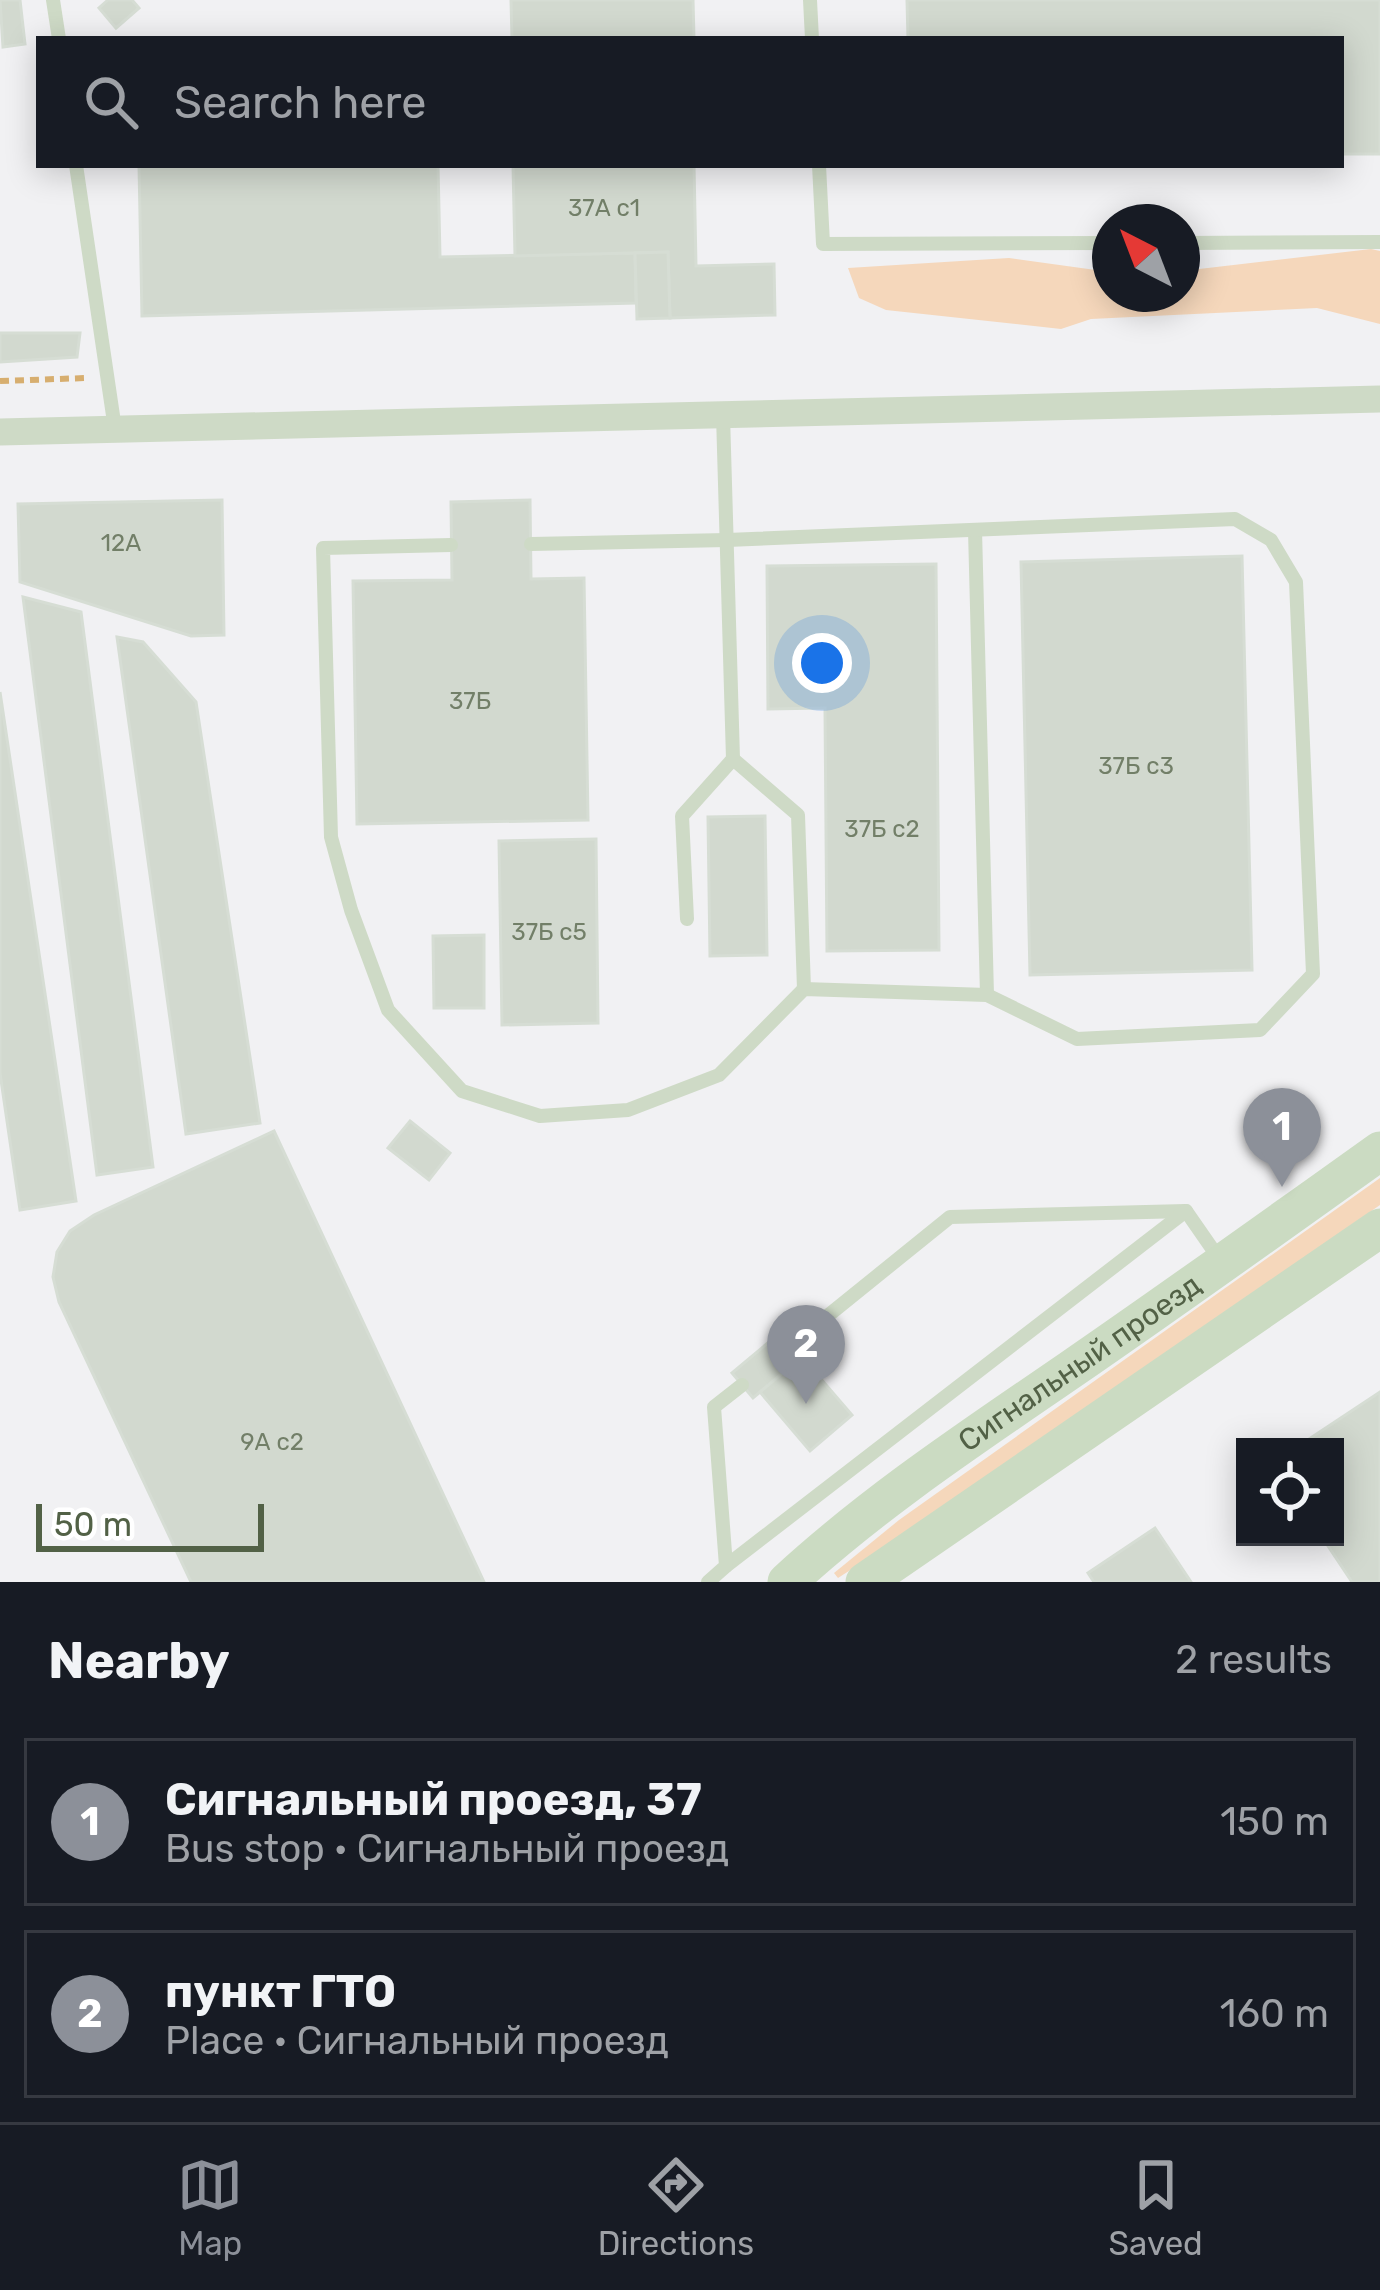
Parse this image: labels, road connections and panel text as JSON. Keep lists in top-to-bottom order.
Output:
{
  "streets": {
    "main road": ["Сигнальный проезд"]
  },
  "house_numbers": [
    "37А с1",
    "12А",
    "37Б",
    "37Б с3",
    "37Б с2",
    "37Б с5",
    "9А с2"
  ],
  "scale_bar": "50 m",
  "north": "top left",
  "page": {
    "search": "Search here",
    "pins": ["1", "2"],
    "scale": "50 m",
    "heading": ["Nearby", "2 results"],
    "list": [
      {
        "mark": "1",
        "name": "Сигнальный проезд, 37",
        "note": "Bus stop · Сигнальный проезд",
        "value": "150 m"
      },
      {
        "mark": "2",
        "name": "пункт ГТО",
        "note": "Place · Сигнальный проезд",
        "value": "160 m"
      }
    ],
    "nav": ["Map", "Directions", "Saved"]
  }
}
